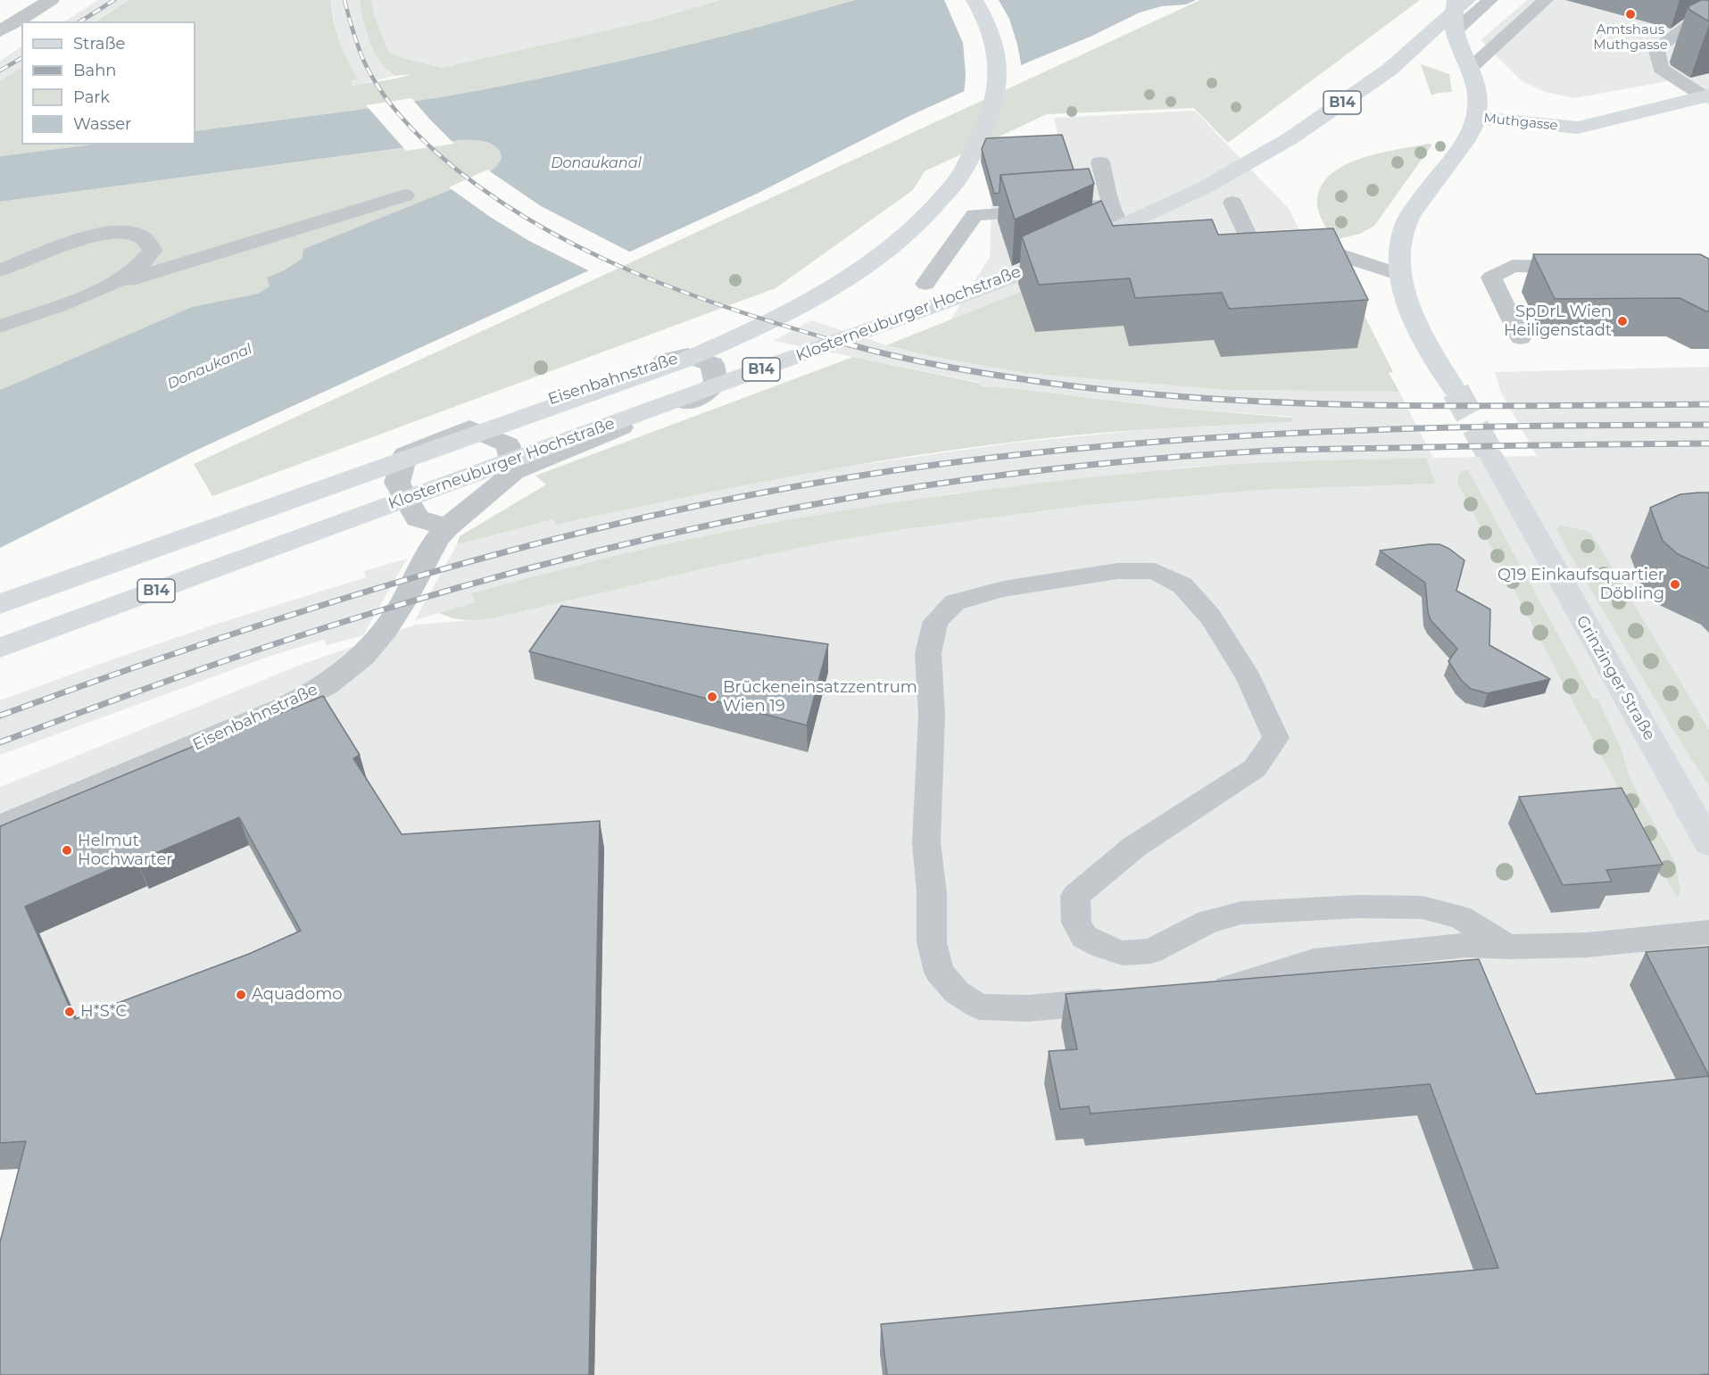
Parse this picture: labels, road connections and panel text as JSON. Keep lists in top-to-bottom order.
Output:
{
  "streets": {
    "main road": [
      "B14",
      "Muthgasse",
      "Klosterneuburger Hochstraße",
      "Grinzinger Straße"
    ],
    "street": ["Eisenbahnstraße"]
  },
  "water": ["Donaukanal"],
  "places": [
    "Amtshaus Muthgasse",
    "SpDrL Wien Heiligenstadt",
    "Q19 Einkaufsquartier Döbling",
    "Brückeneinsatzzentrum Wien 19",
    "Helmut Hochwarter",
    "Aquadomo",
    "H*S*C"
  ],
  "legend": [
    "Straße",
    "Bahn",
    "Park",
    "Wasser"
  ]
}
